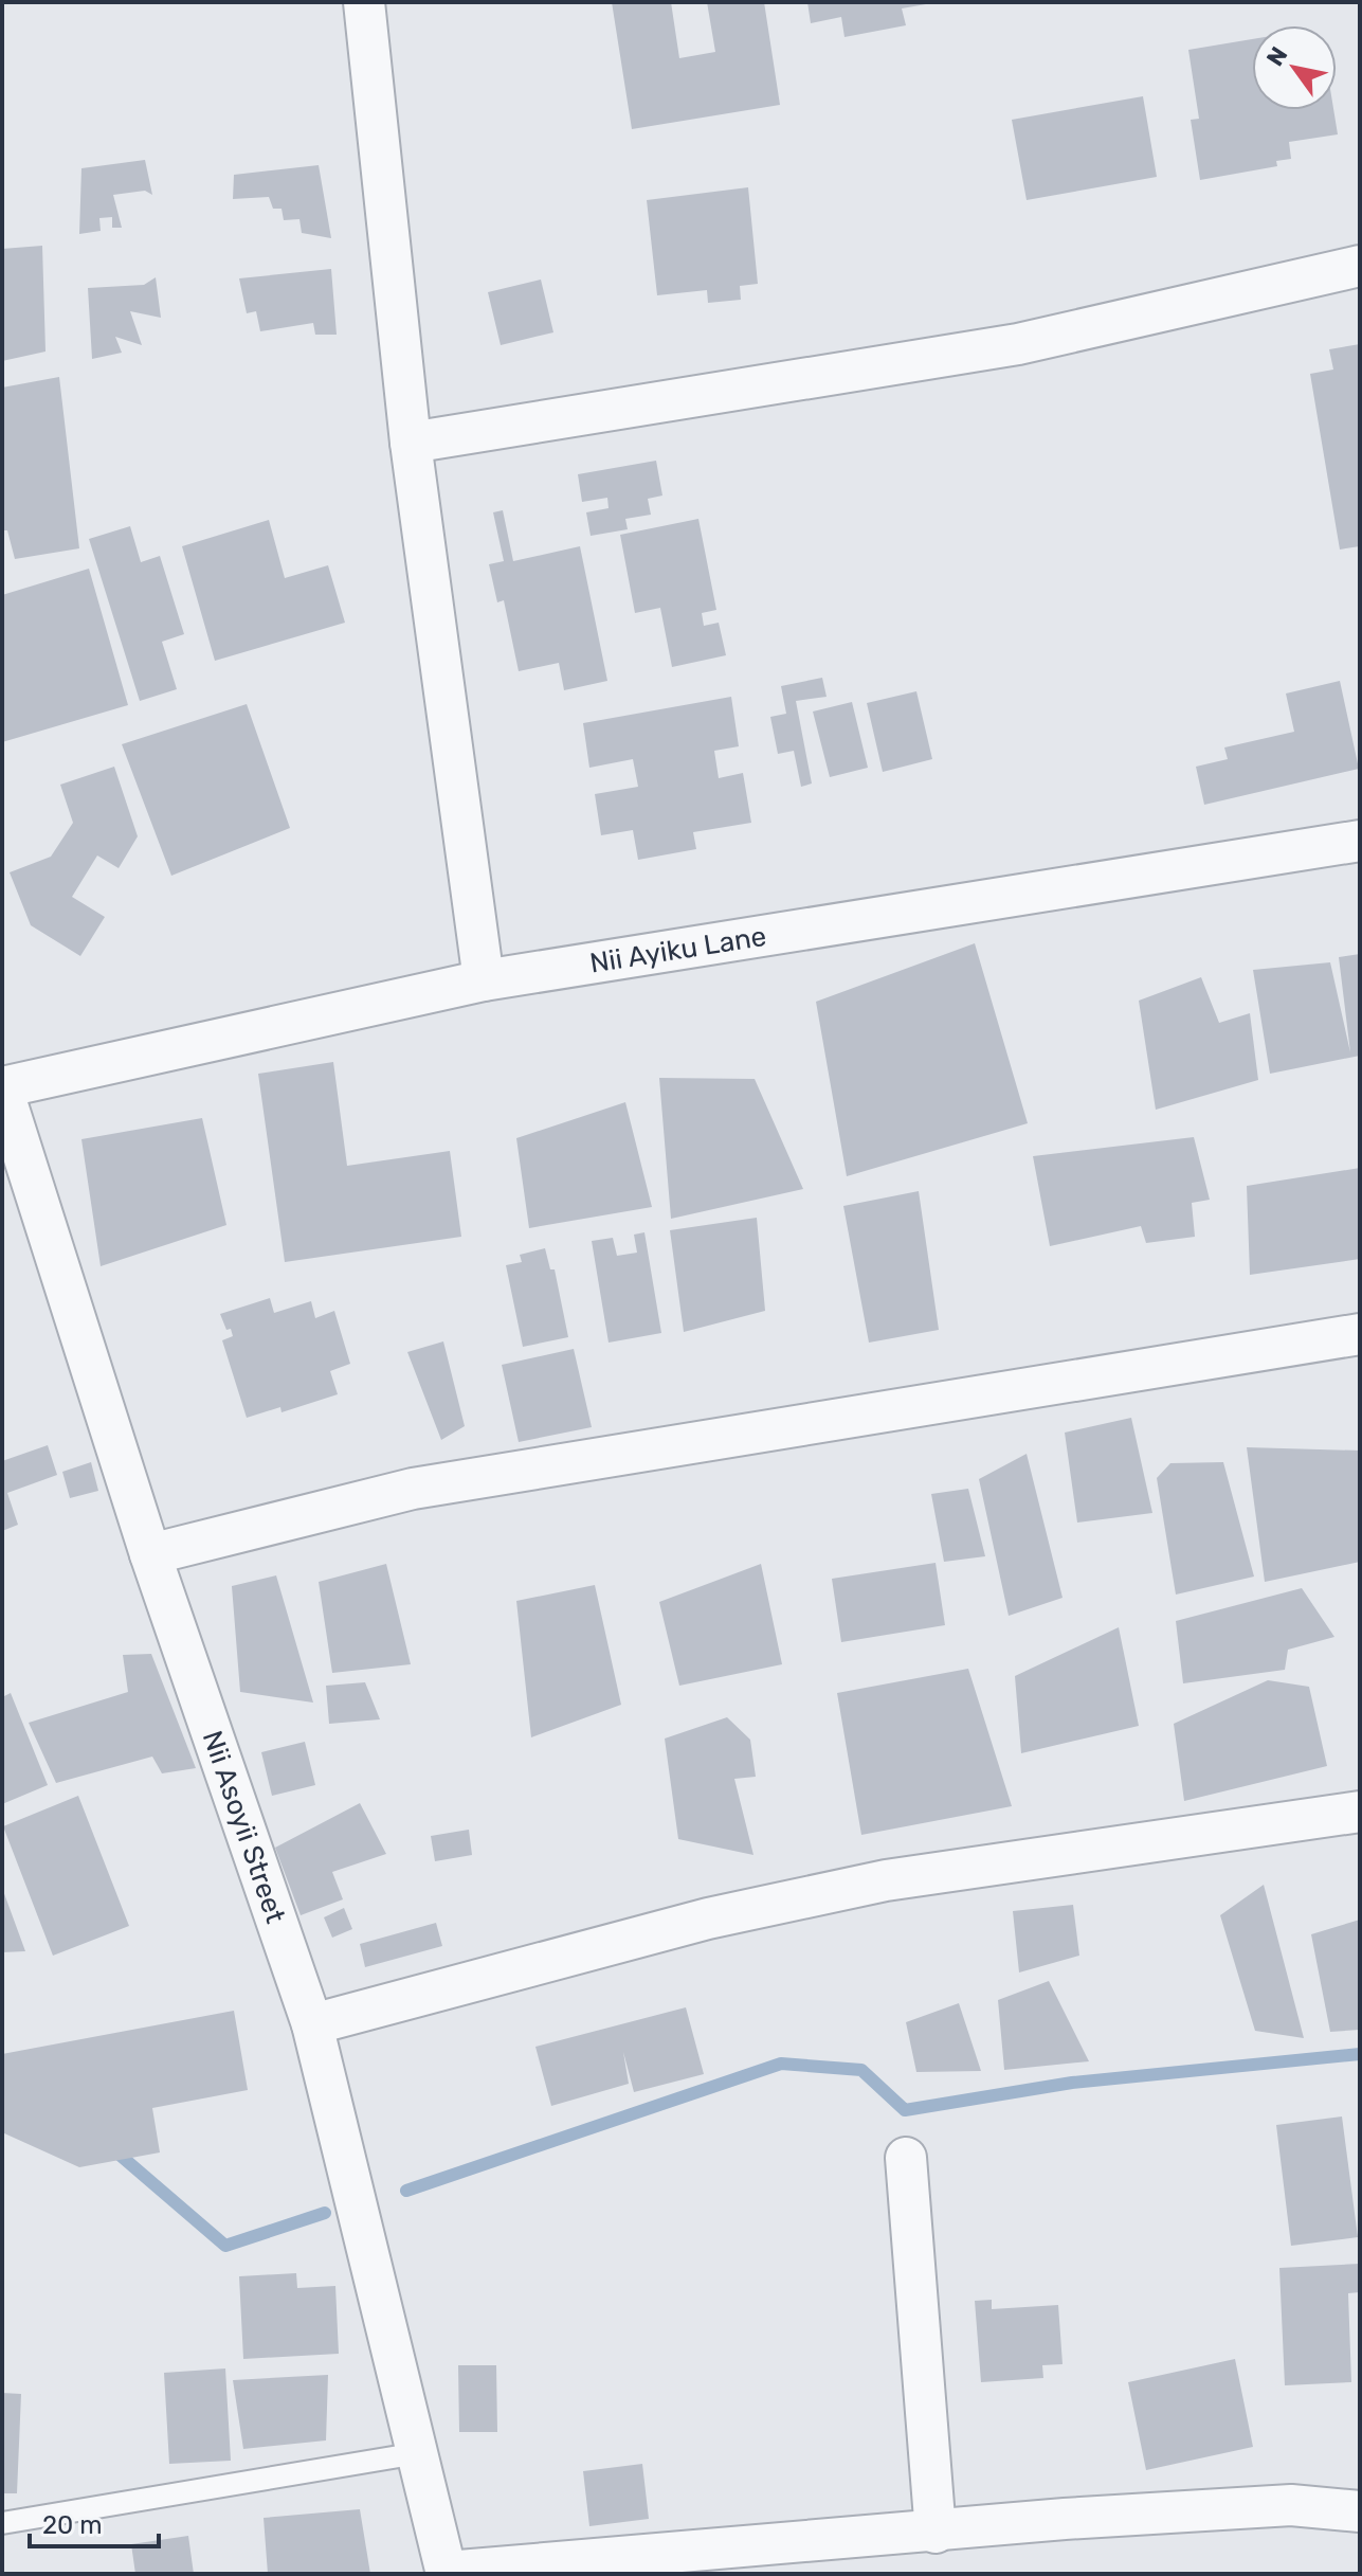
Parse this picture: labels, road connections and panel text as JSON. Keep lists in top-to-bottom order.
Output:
{
  "streets": {
    "street": ["Nii Ayiku Lane", "Nii Asoyii Street"]
  },
  "crossings": [
    ["Nii Ayiku Lane", "Nii Asoyii Street"]
  ],
  "scale_bar": "20 m",
  "north": "top left"
}
